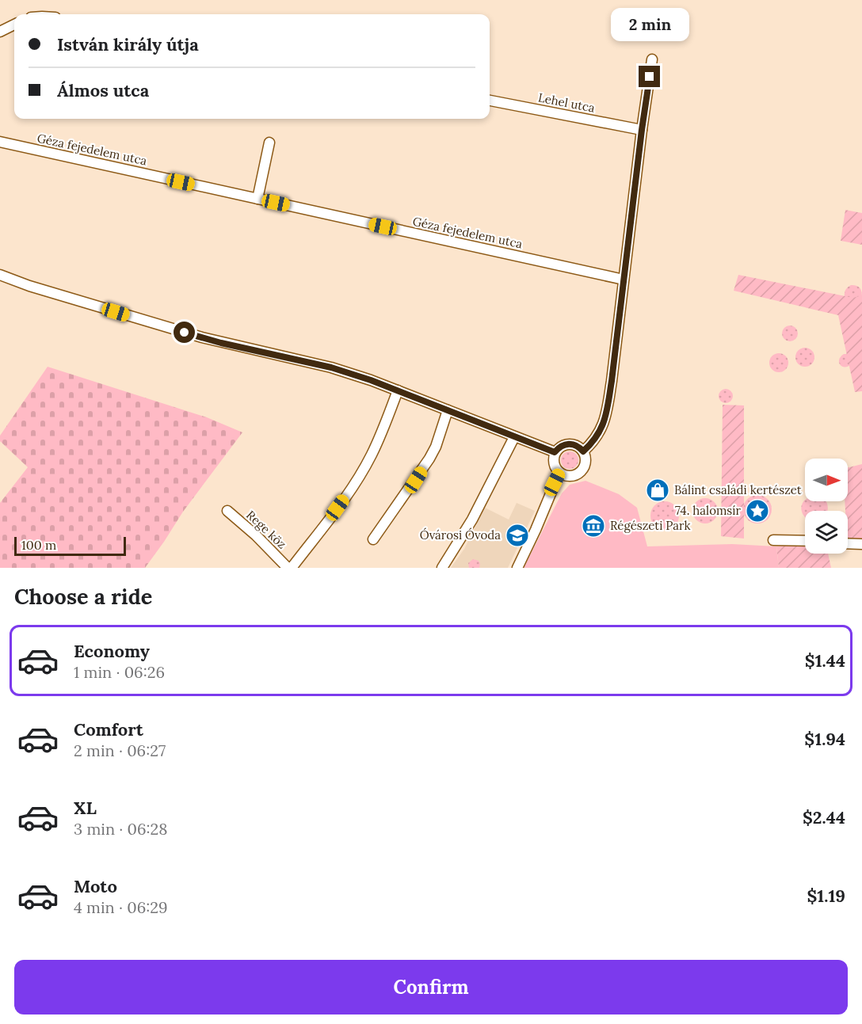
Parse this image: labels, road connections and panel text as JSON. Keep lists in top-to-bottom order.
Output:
{
  "streets": {
    "street": ["Lehel utca", "Géza fejedelem utca", "Rege köz"]
  },
  "places": {
    "shop": ["Bálint családi kertészet"],
    "place": ["74. halomsír"],
    "museum": ["Régészeti Park"],
    "school or university": ["Óvárosi Óvoda"]
  },
  "scale_bar": "100 m",
  "north": "right",
  "page": {
    "bubble": "2 min",
    "banner": ["István király útja", "Álmos utca"],
    "scale": "100 m",
    "heading": "Choose a ride",
    "list": [
      {
        "name": "Economy",
        "note": "1 min · 06:26",
        "value": "$1.44"
      },
      {
        "name": "Comfort",
        "note": "2 min · 06:27",
        "value": "$1.94"
      },
      {
        "name": "XL",
        "note": "3 min · 06:28",
        "value": "$2.44"
      },
      {
        "name": "Moto",
        "note": "4 min · 06:29",
        "value": "$1.19"
      }
    ],
    "buttons": "Confirm"
  }
}
